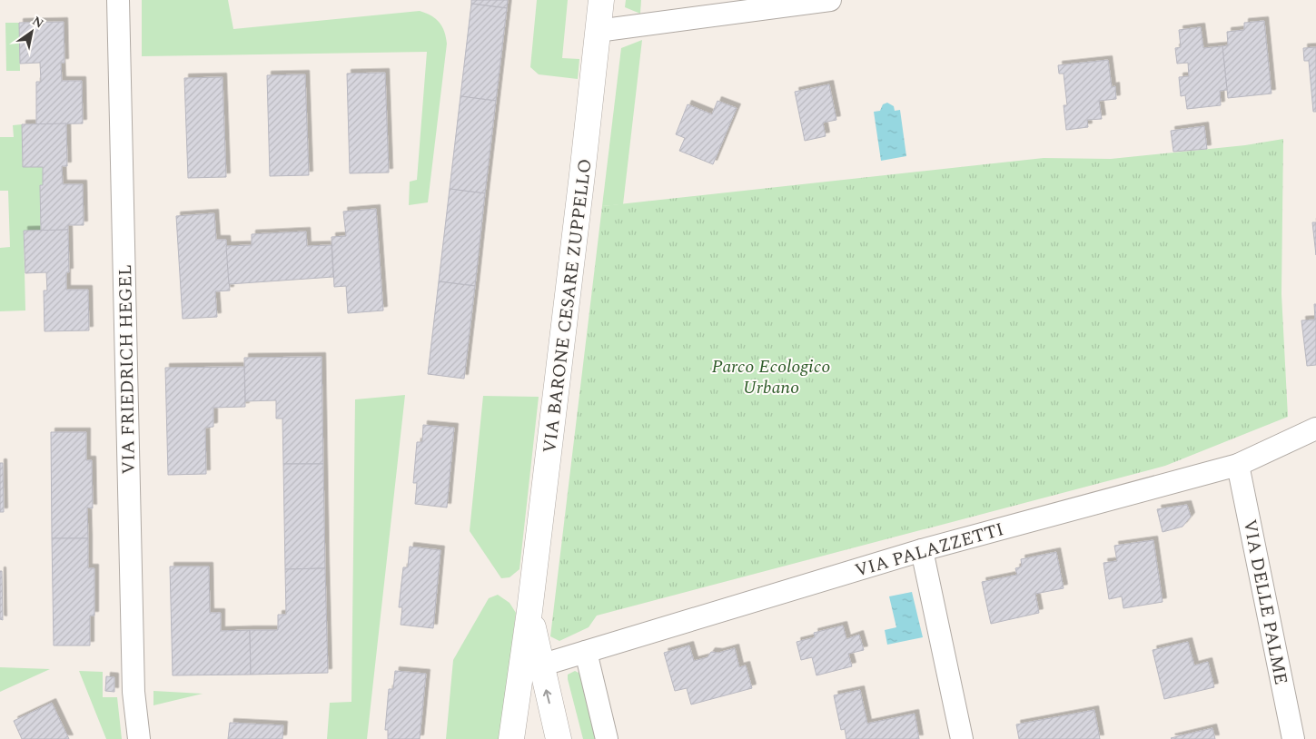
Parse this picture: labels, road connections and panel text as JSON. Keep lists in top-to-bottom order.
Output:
{
  "streets": {
    "main road": ["VIA BARONE CESARE ZUPPELLO"],
    "street": ["VIA FRIEDRICH HEGEL", "VIA PALAZZETTI", "VIA DELLE PALME"]
  },
  "crossings": [
    ["VIA BARONE CESARE ZUPPELLO", "VIA PALAZZETTI"],
    ["VIA PALAZZETTI", "VIA DELLE PALME"]
  ],
  "parks": ["Parco Ecologico Urbano"],
  "north": "top right"
}
